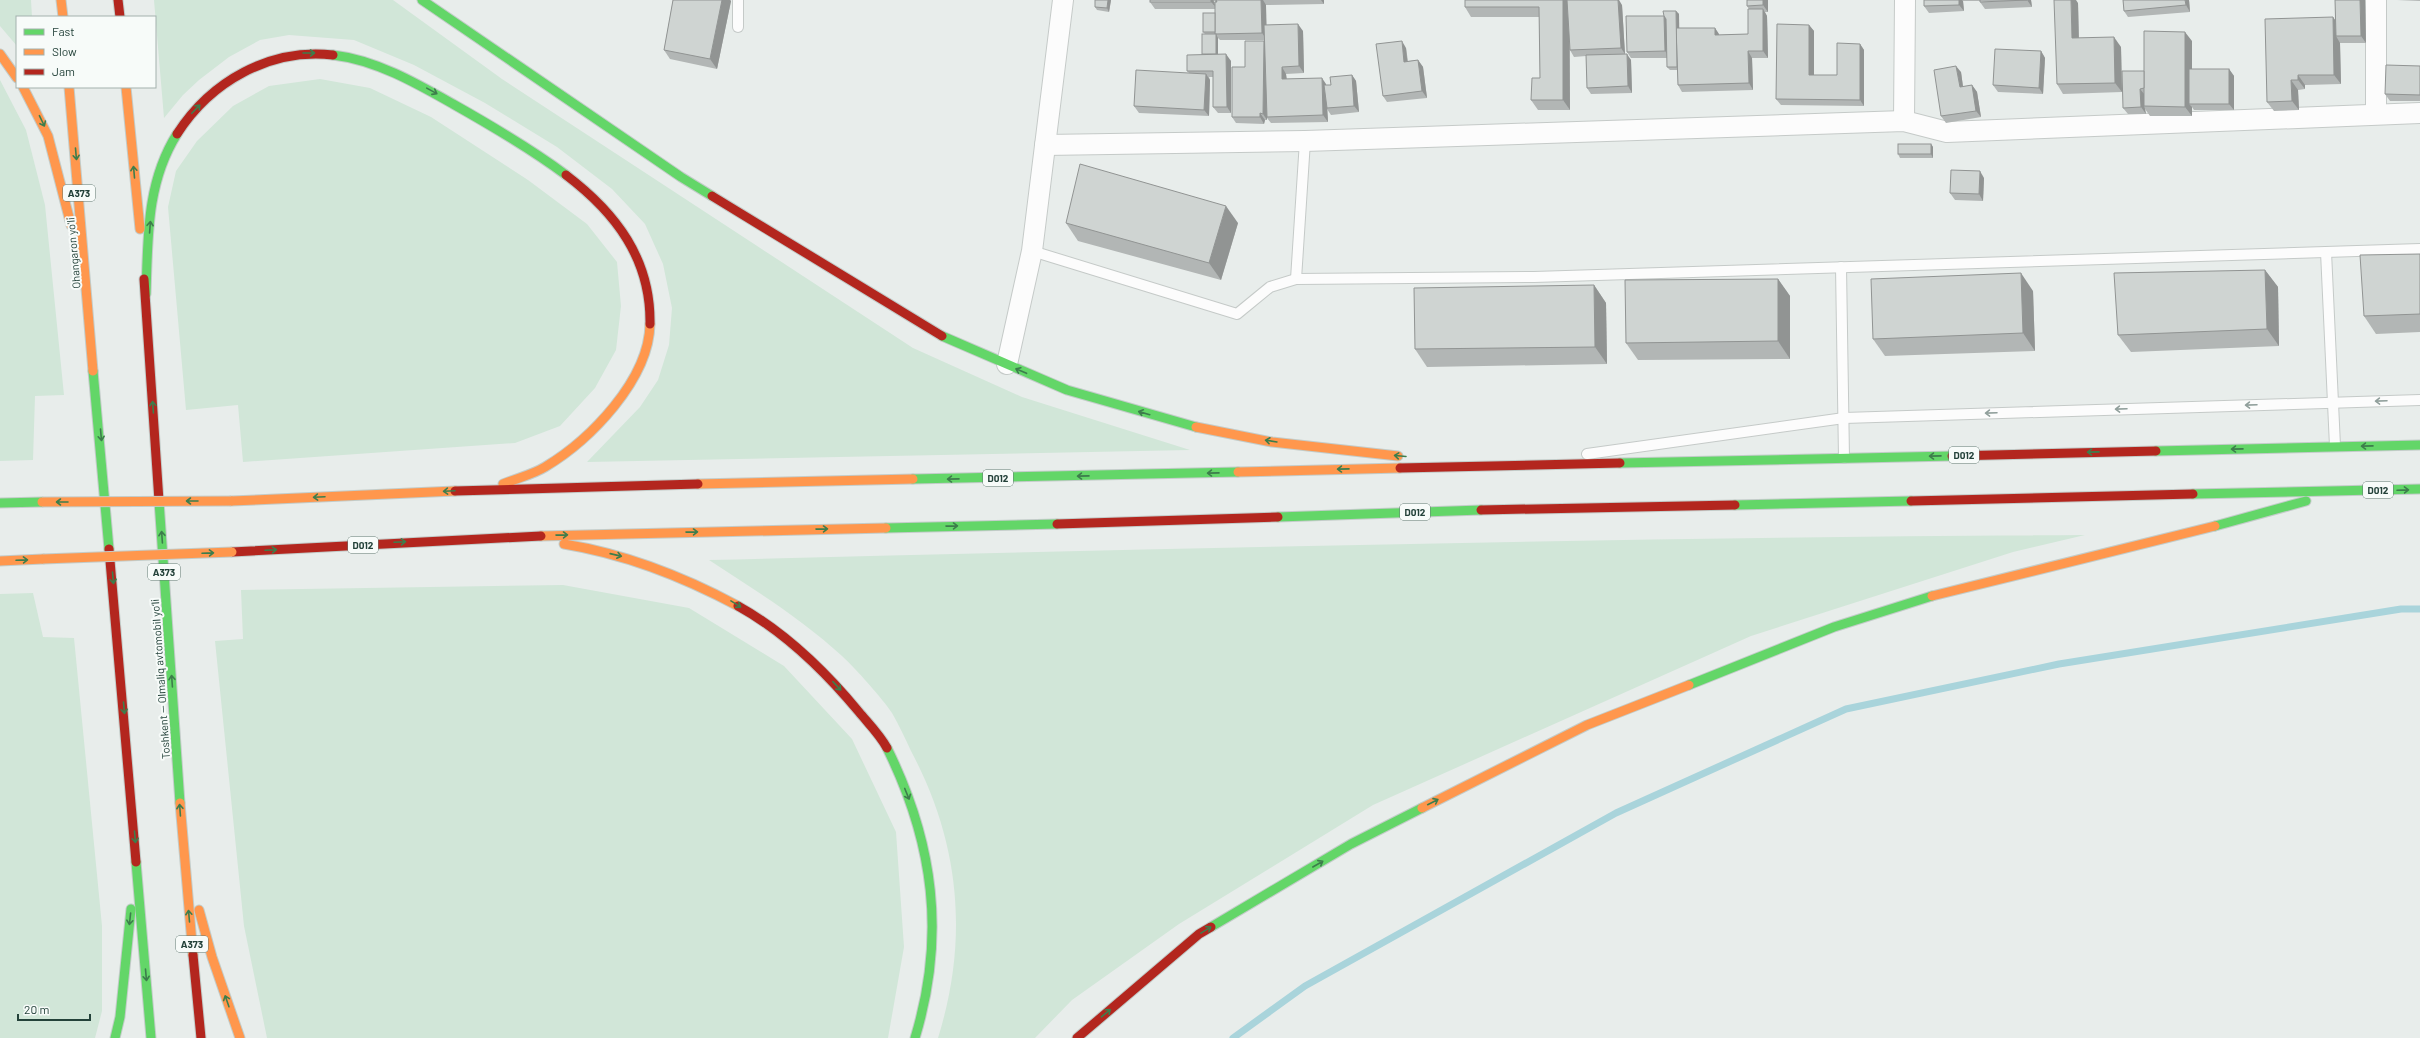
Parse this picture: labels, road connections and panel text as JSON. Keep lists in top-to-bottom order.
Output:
{
  "streets": {
    "highway": [
      "A373",
      "Ohangaron yoʻli",
      "D012",
      "Toshkent — Olmaliq avtomobil yo‘li"
    ]
  },
  "crossings": [
    ["A373", "Ohangaron yoʻli"],
    ["A373", "Toshkent — Olmaliq avtomobil yo‘li"]
  ],
  "legend": ["Fast", "Slow", "Jam"],
  "scale_bar": "20 m"
}
